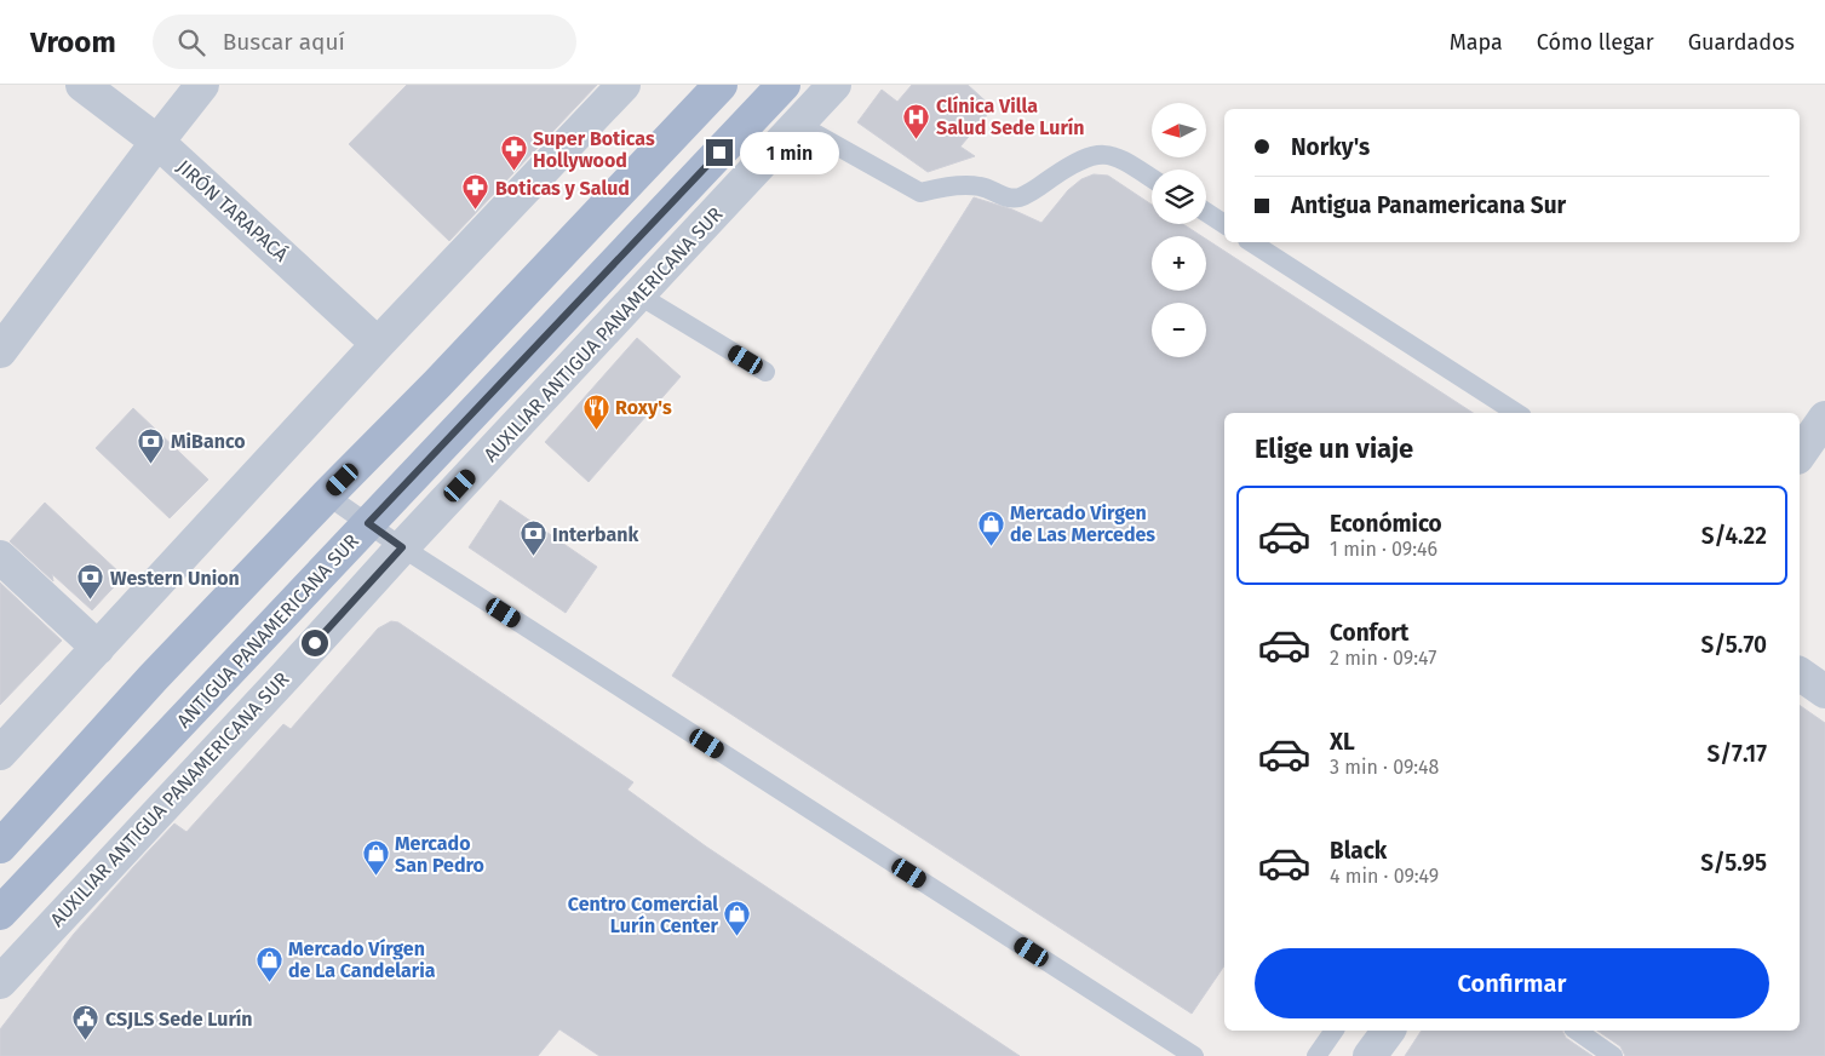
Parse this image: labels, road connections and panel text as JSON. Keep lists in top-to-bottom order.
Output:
{
  "streets": {
    "main road": ["ANTIGUA PANAMERICANA SUR"],
    "street": ["JIRÓN TARAPACÁ", "AUXILIAR ANTIGUA PANAMERICANA SUR"]
  },
  "places": {
    "hospital": ["Clínica Villa Salud Sede Lurín"],
    "pharmacy": ["Super Boticas Hollywood", "Boticas y Salud"],
    "restaurant": ["Roxy's"],
    "bank": ["MiBanco", "Interbank", "Western Union"],
    "shop": [
      "Mercado Virgen de Las Mercedes",
      "Mercado San Pedro",
      "Centro Comercial Lurín Center",
      "Mercado Vírgen de La Candelaria"
    ],
    "public building": ["CSJLS Sede Lurín"]
  },
  "north": "left",
  "page": {
    "header": "Vroom",
    "search": "Buscar aquí",
    "nav": ["Mapa", "Cómo llegar", "Guardados"],
    "map_buttons": ["+", "−"],
    "banner": ["Norky's", "Antigua Panamericana Sur"],
    "bubble": "1 min",
    "heading": "Elige un viaje",
    "list": [
      {
        "name": "Económico",
        "note": "1 min · 09:46",
        "value": "S/4.22"
      },
      {
        "name": "Confort",
        "note": "2 min · 09:47",
        "value": "S/5.70"
      },
      {
        "name": "XL",
        "note": "3 min · 09:48",
        "value": "S/7.17"
      },
      {
        "name": "Black",
        "note": "4 min · 09:49",
        "value": "S/5.95"
      }
    ],
    "buttons": "Confirmar"
  }
}
